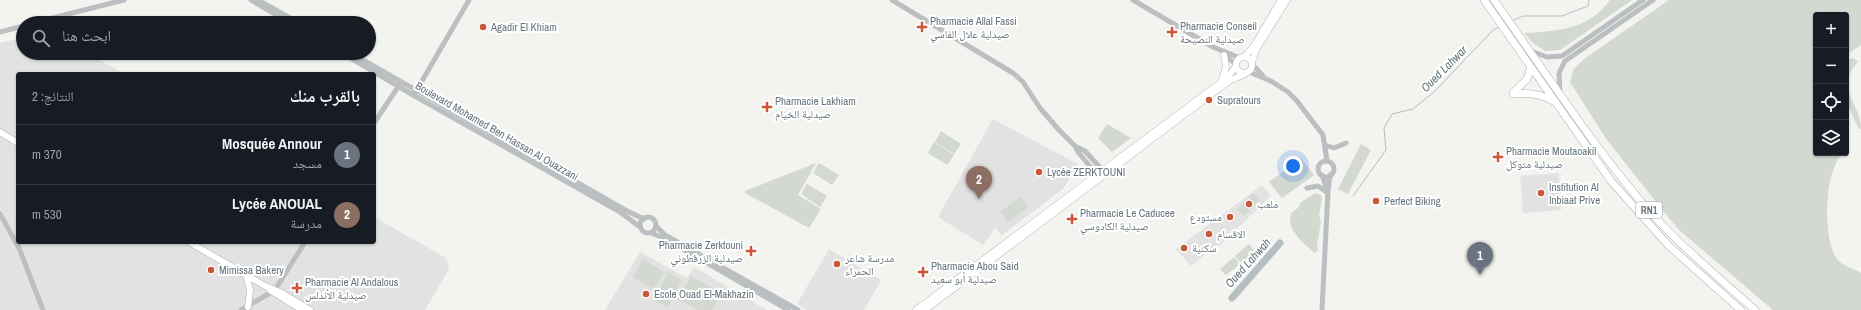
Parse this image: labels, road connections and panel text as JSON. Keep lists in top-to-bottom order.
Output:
{
  "streets": {
    "highway": ["RN1"],
    "street": ["Boulevard Mohamed Ben Hassan Al Ouazzani"]
  },
  "water": ["Oued Lahwar", "Oued Lahwah"],
  "places": {
    "other": [
      "Agadir El Khiam",
      "Supratours",
      "Lycée ZERKTOUNI",
      "Institution Al Inbiaat Prive",
      "Perfect Biking",
      "ملعب",
      "مستودع",
      "الاقسام",
      "سكنية",
      "مدرسة شاعر الحمراء",
      "Mimissa Bakery",
      "Ecole Ouad El-Makhazin"
    ],
    "health": [
      "Pharmacie Allal Fassi صيدلية علال الفاسي",
      "Pharmacie Conseil صيدلية النصيحة",
      "Pharmacie Lakhiam صيدلية الخيام",
      "Pharmacie Moutaoakil صيدلية متوكل",
      "Pharmacie Le Caducee صيدلية الكادوسي",
      "Pharmacie Zerktouni صيدلية الزرقطوني",
      "Pharmacie Abou Said صيدلية أبو سعيد",
      "Pharmacie Al Andalous صيدلية الأندلس"
    ]
  },
  "page": {
    "map_buttons": ["+", "−"],
    "search": "ابحث هنا",
    "heading": ["بالقرب منك", "النتائج: 2"],
    "list": [
      {
        "mark": "1",
        "name": "Mosquée Annour",
        "note": "مسجد",
        "value": "370 m"
      },
      {
        "mark": "2",
        "name": "Lycée ANOUAL",
        "note": "مدرسة",
        "value": "530 m"
      }
    ],
    "pins": ["2", "1"]
  }
}
